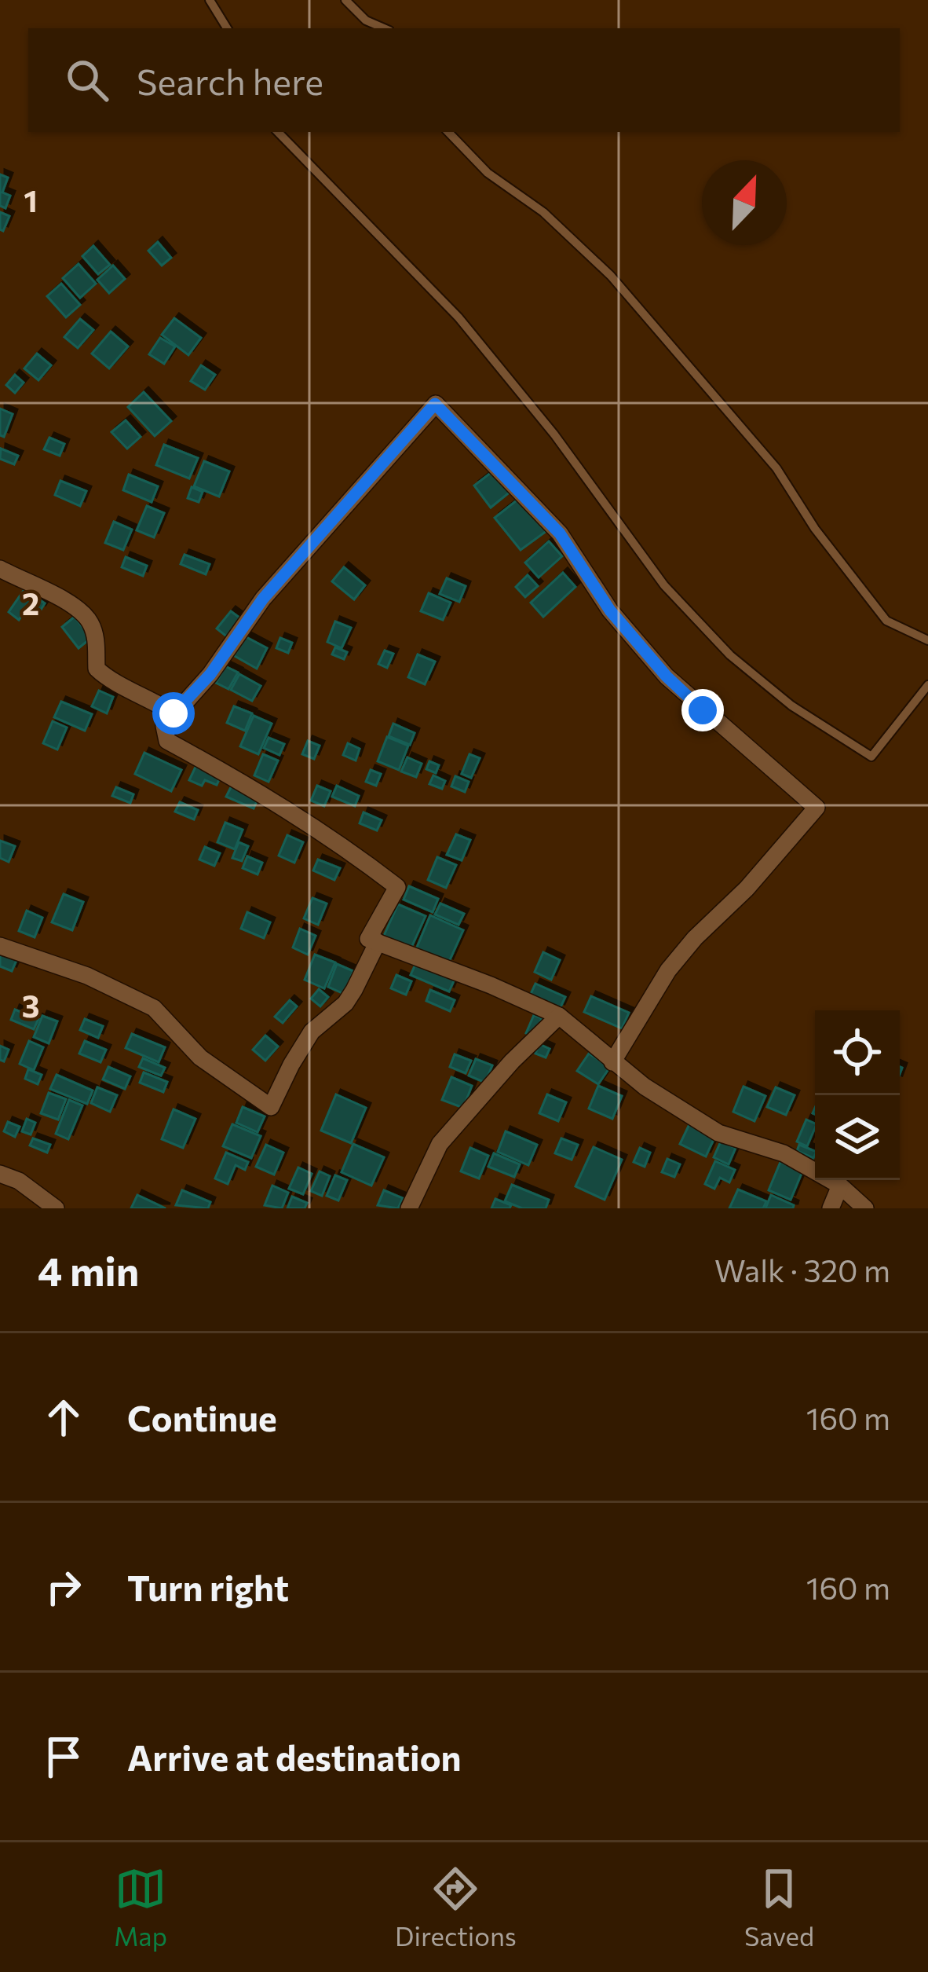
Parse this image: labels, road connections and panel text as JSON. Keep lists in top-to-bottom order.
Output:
{
  "north": "top right",
  "page": {
    "search": "Search here",
    "heading": ["4 min", "Walk · 320 m"],
    "list": [
      ["Continue", "160 m"],
      ["Turn right", "160 m"],
      "Arrive at destination"
    ],
    "nav": ["Map", "Directions", "Saved"]
  },
  "grid": {
    "rows": ["1", "2", "3"]
  }
}
